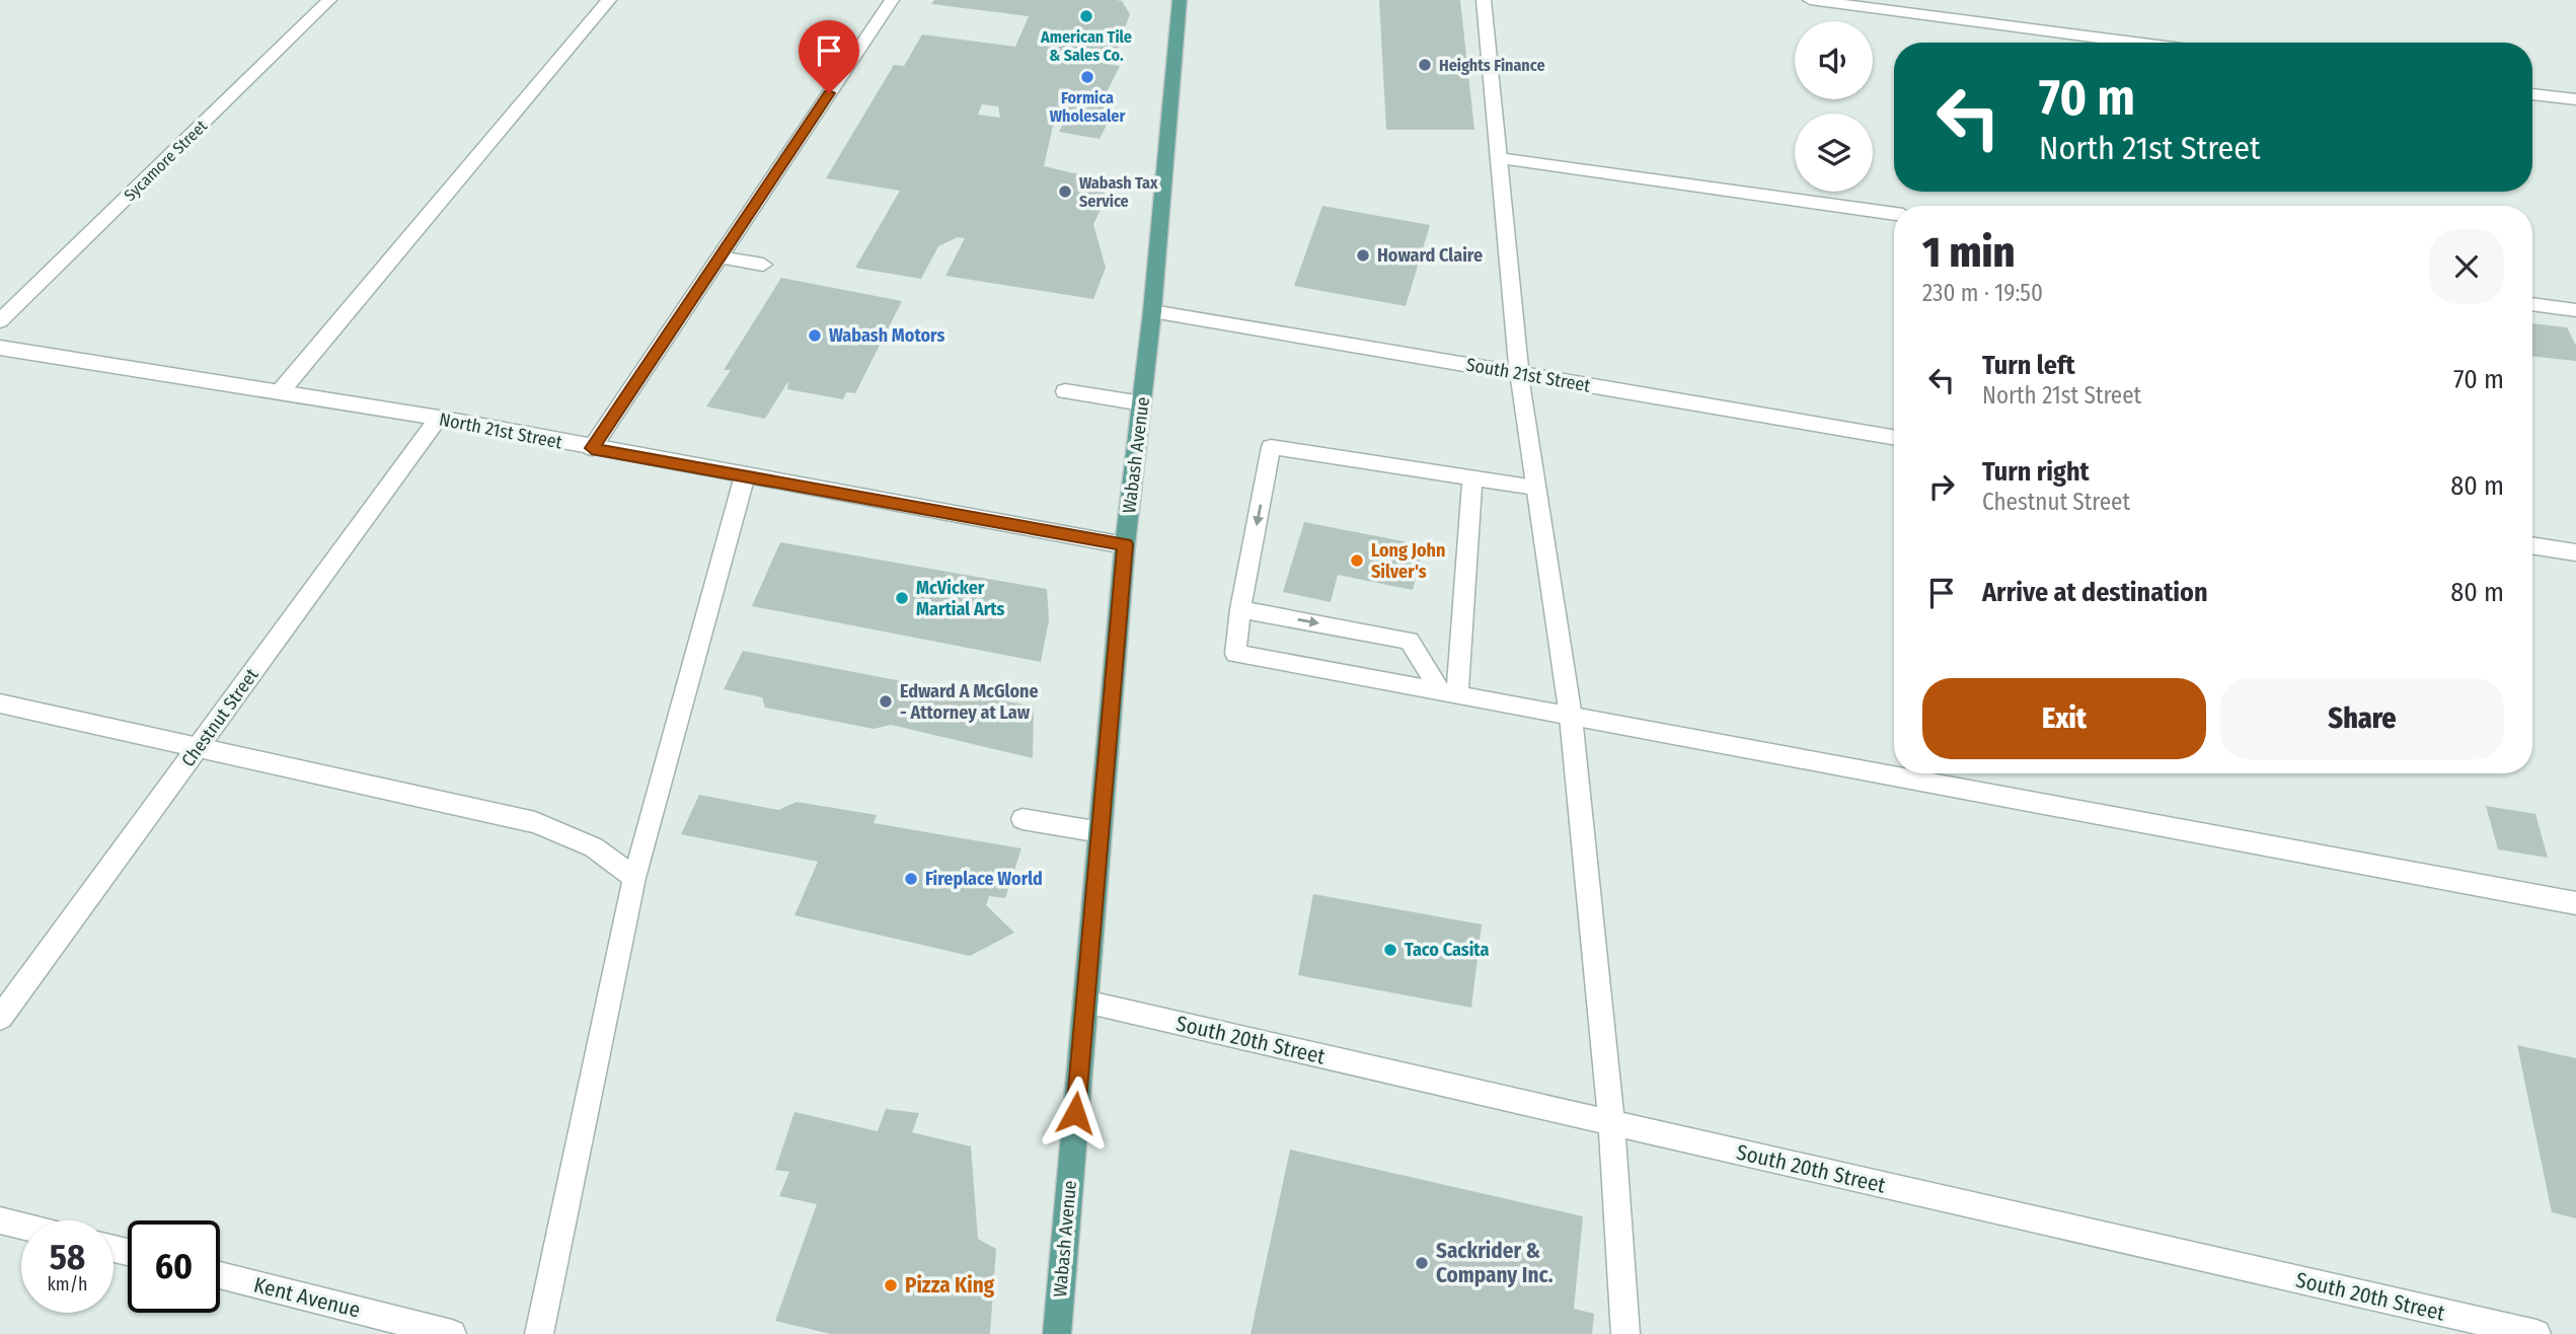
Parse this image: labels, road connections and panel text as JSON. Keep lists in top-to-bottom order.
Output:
{
  "streets": {
    "main road": ["Wabash Avenue"],
    "street": [
      "Sycamore Street",
      "South 21st Street",
      "North 21st Street",
      "Chestnut Street",
      "South 20th Street",
      "Kent Avenue"
    ]
  },
  "crossings": [
    ["South 21st Street", "Wabash Avenue"],
    ["North 21st Street", "Wabash Avenue"],
    ["North 21st Street", "Chestnut Street"],
    ["Wabash Avenue", "South 20th Street"]
  ],
  "places": [
    "American Tile & Sales Co.",
    "Heights Finance",
    "Formica Wholesaler",
    "Wabash Tax Service",
    "Howard Claire",
    "Wabash Motors",
    "Long John Silver's",
    "McVicker Martial Arts",
    "Edward A McGlone - Attorney at Law",
    "Fireplace World",
    "Taco Casita",
    "Sackrider & Company Inc.",
    "Pizza King"
  ],
  "page": {
    "turn": ["70 m", "North 21st Street"],
    "heading": ["1 min", "230 m · 19:50"],
    "list": [
      {
        "name": "Turn left",
        "note": "North 21st Street",
        "value": "70 m"
      },
      {
        "name": "Turn right",
        "note": "Chestnut Street",
        "value": "80 m"
      },
      {
        "name": "Arrive at destination",
        "value": "80 m"
      }
    ],
    "buttons": ["Exit", "Share"],
    "speed": "58 km/h",
    "limit": "60"
  }
}
